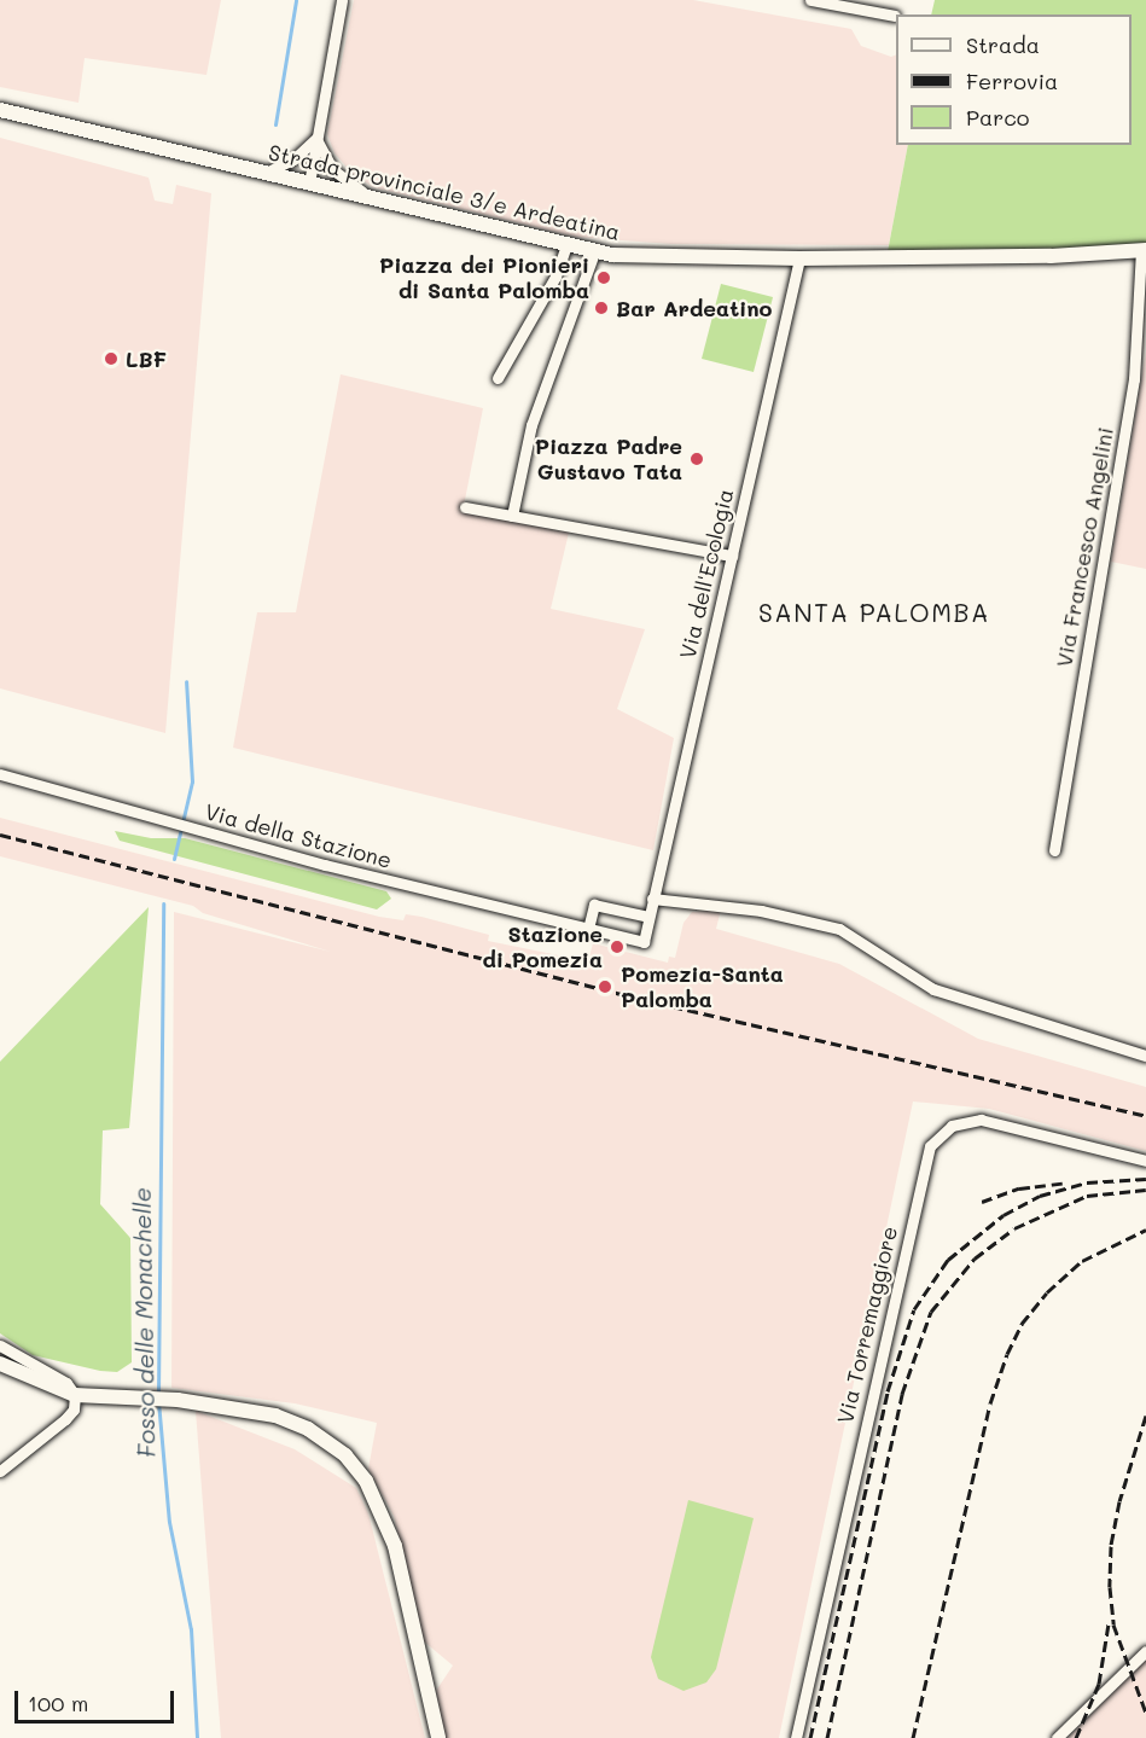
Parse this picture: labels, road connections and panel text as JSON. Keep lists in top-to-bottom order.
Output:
{
  "streets": {
    "main road": ["Strada provinciale 3/e Ardeatina"],
    "street": [
      "Via Francesco Angelini",
      "Via dell'Ecologia",
      "Via della Stazione",
      "Via Torremaggiore"
    ]
  },
  "crossings": [
    ["Strada provinciale 3/e Ardeatina", "Via Francesco Angelini"],
    ["Strada provinciale 3/e Ardeatina", "Via dell'Ecologia"]
  ],
  "districts": ["SANTA PALOMBA"],
  "water": ["Fosso delle Monachelle"],
  "places": [
    "Piazza dei Pionieri di Santa Palomba",
    "Bar Ardeatino",
    "LBF",
    "Piazza Padre Gustavo Tata",
    "Stazione di Pomezia",
    "Pomezia-Santa Palomba"
  ],
  "legend": ["Strada", "Ferrovia", "Parco"],
  "scale_bar": "100 m"
}
